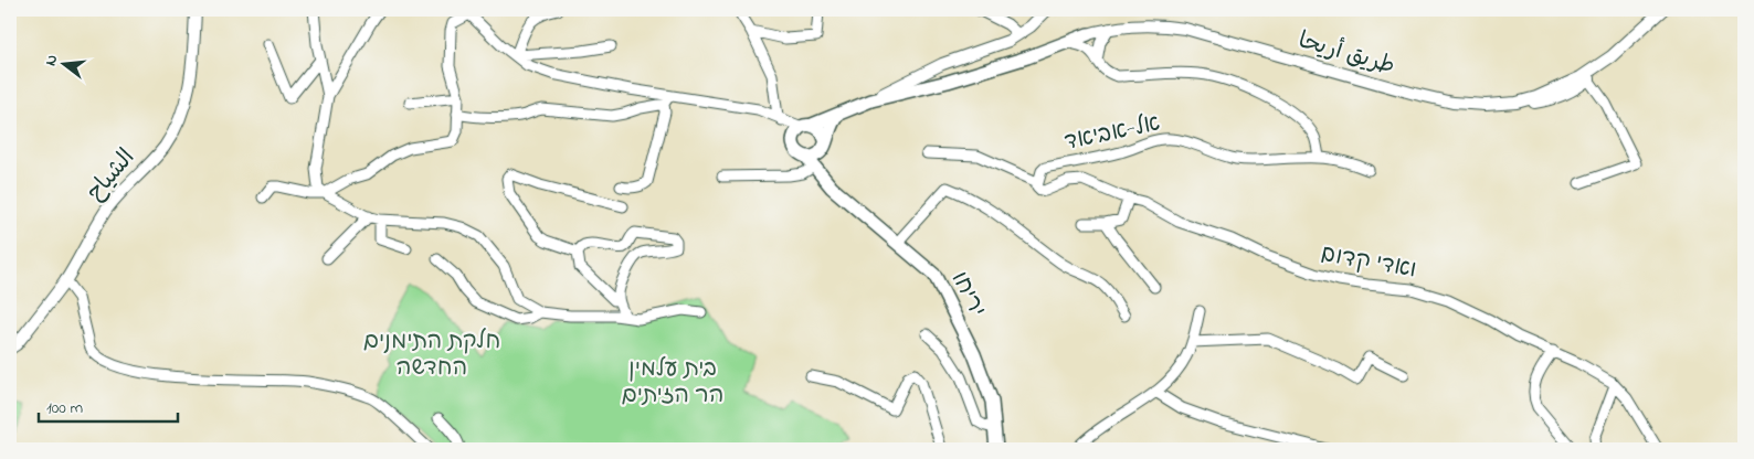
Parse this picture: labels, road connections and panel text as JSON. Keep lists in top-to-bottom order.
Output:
{
  "streets": {
    "main road": ["طريق أريحا", "יריחו"],
    "street": ["אל-אביאד", "الشياح", "ואדי קדום"]
  },
  "crossings": [
    ["אל-אביאד", "ואדי קדום"]
  ],
  "parks": ["חלקת התימנים החדשה", "בית עלמין הר הזיתים"],
  "scale_bar": "100 m",
  "north": "left"
}
